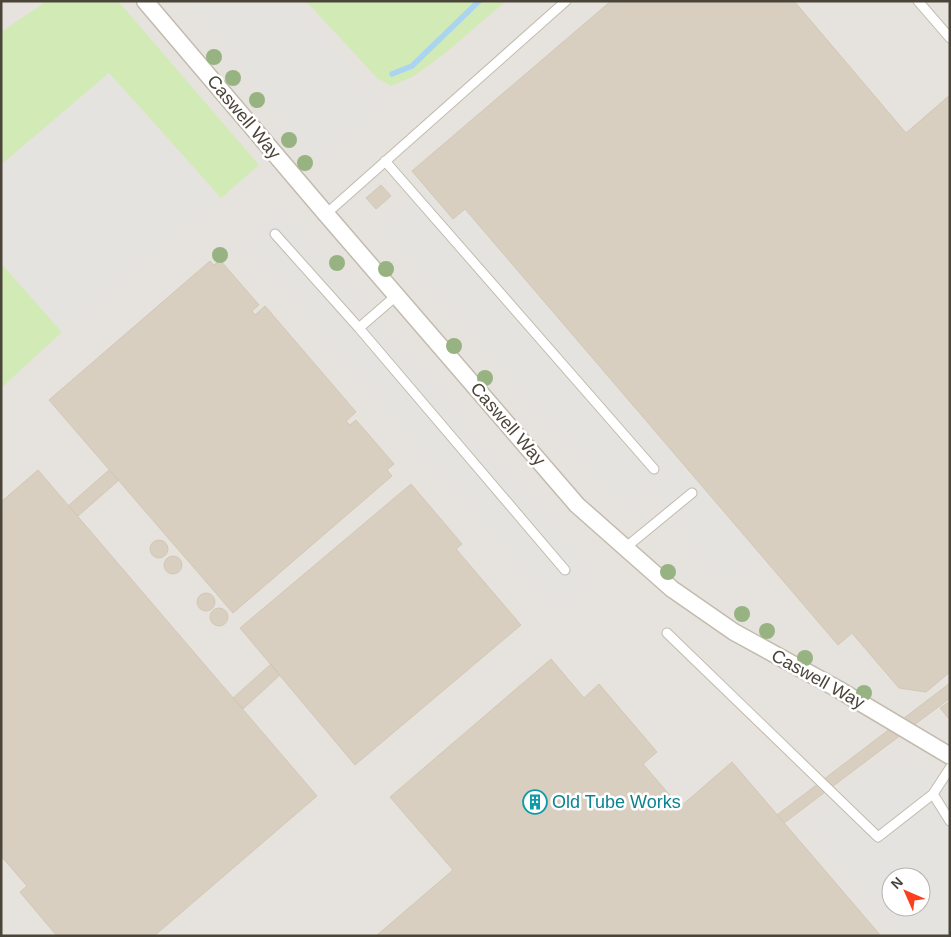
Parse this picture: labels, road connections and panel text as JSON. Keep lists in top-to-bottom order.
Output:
{
  "streets": {
    "street": ["Caswell Way"]
  },
  "places": {
    "building": ["Old Tube Works"]
  },
  "north": "top left"
}
